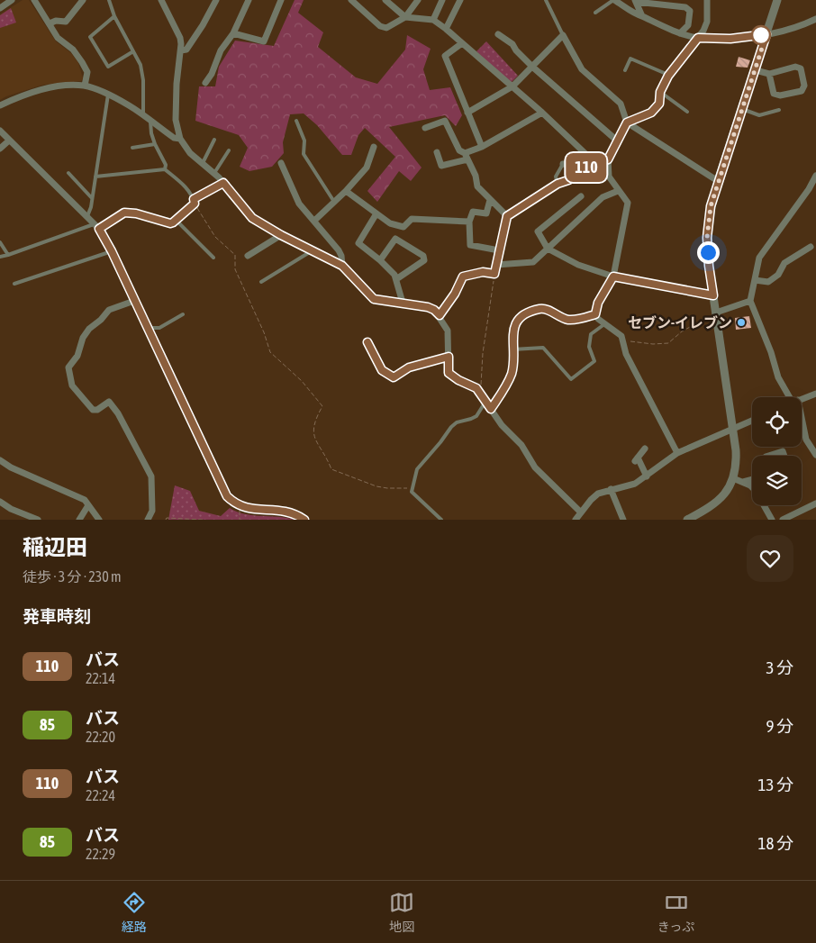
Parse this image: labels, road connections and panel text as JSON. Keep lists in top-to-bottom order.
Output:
{
  "places": ["セブン-イレブン"],
  "lines": ["bus line 110"],
  "page": {
    "on_map": "110",
    "heading": [
      ["稲辺田", "徒歩 · 3 分 · 230 m"],
      "発車時刻"
    ],
    "list": [
      {
        "mark": "110",
        "name": "バス",
        "note": "22:14",
        "value": "3 分"
      },
      {
        "mark": "85",
        "name": "バス",
        "note": "22:20",
        "value": "9 分"
      },
      {
        "mark": "110",
        "name": "バス",
        "note": "22:24",
        "value": "13 分"
      },
      {
        "mark": "85",
        "name": "バス",
        "note": "22:29",
        "value": "18 分"
      }
    ],
    "tabs": ["経路", "地図", "きっぷ"]
  }
}
